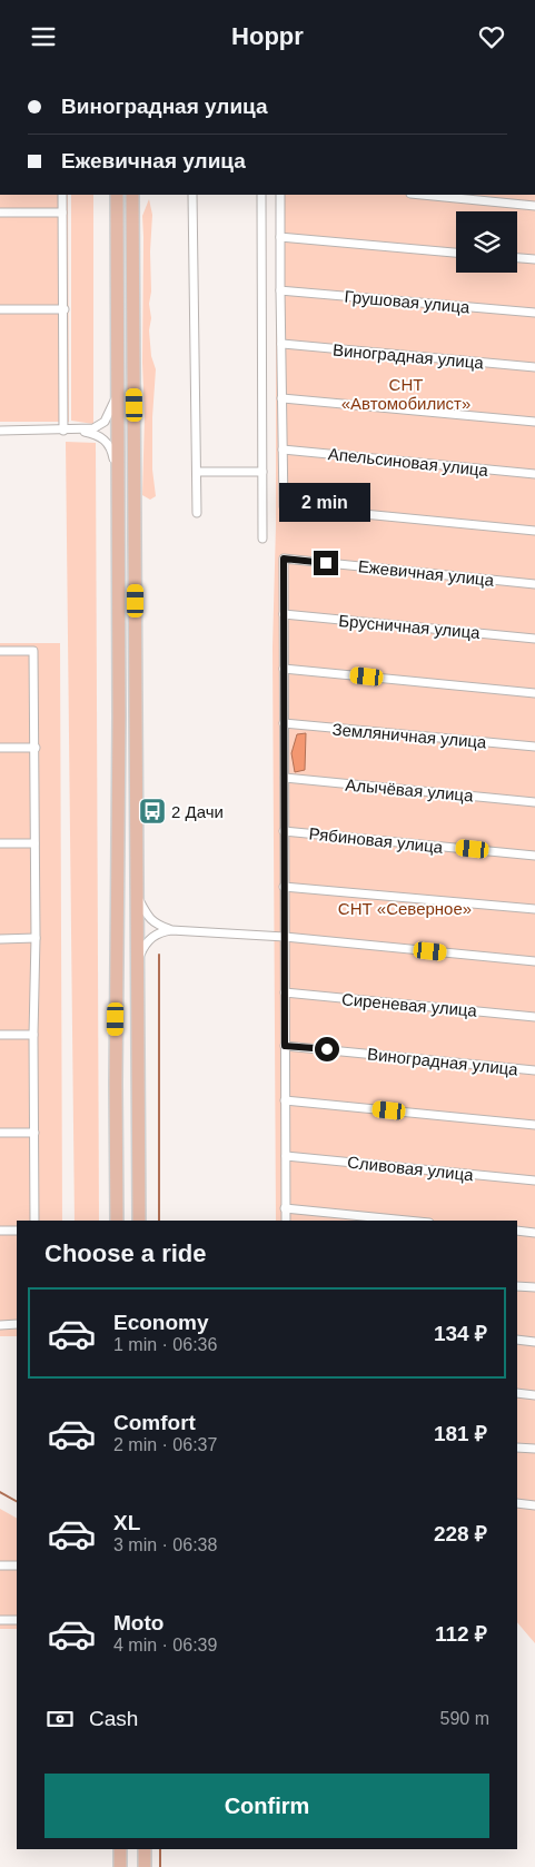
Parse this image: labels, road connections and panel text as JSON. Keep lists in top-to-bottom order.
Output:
{
  "streets": {
    "street": [
      "Грушовая улица",
      "Виноградная улица",
      "Апельсиновая улица",
      "Ежевичная улица",
      "Брусничная улица",
      "Земляничная улица",
      "Алычёвая улица",
      "Рябиновая улица",
      "Сиреневая улица",
      "Сливовая улица"
    ]
  },
  "crossings": [
    ["Ежевичная улица", "Брусничная улица"]
  ],
  "parks": ["СНТ «Автомобилист»", "СНТ «Северное»"],
  "places": {
    "bus stop": ["2 Дачи"]
  },
  "page": {
    "header": "Hoppr",
    "banner": ["Виноградная улица", "Ежевичная улица"],
    "bubble": "2 min",
    "heading": "Choose a ride",
    "list": [
      {
        "name": "Economy",
        "note": "1 min · 06:36",
        "value": "134 ₽"
      },
      {
        "name": "Comfort",
        "note": "2 min · 06:37",
        "value": "181 ₽"
      },
      {
        "name": "XL",
        "note": "3 min · 06:38",
        "value": "228 ₽"
      },
      {
        "name": "Moto",
        "note": "4 min · 06:39",
        "value": "112 ₽"
      }
    ],
    "pay": ["Cash", "590 m"],
    "buttons": "Confirm"
  }
}
